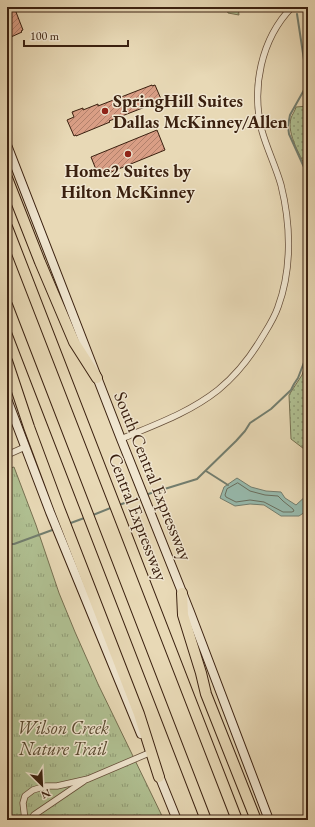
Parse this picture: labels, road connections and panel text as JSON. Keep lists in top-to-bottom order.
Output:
{
  "streets": {
    "highway": ["Central Expressway"],
    "main road": ["South Central Expressway"]
  },
  "parks": ["Wilson Creek Nature Trail"],
  "places": ["SpringHill Suites Dallas McKinney/Allen", "Home2 Suites by Hilton McKinney"],
  "scale_bar": "100 m",
  "north": "bottom right"
}
